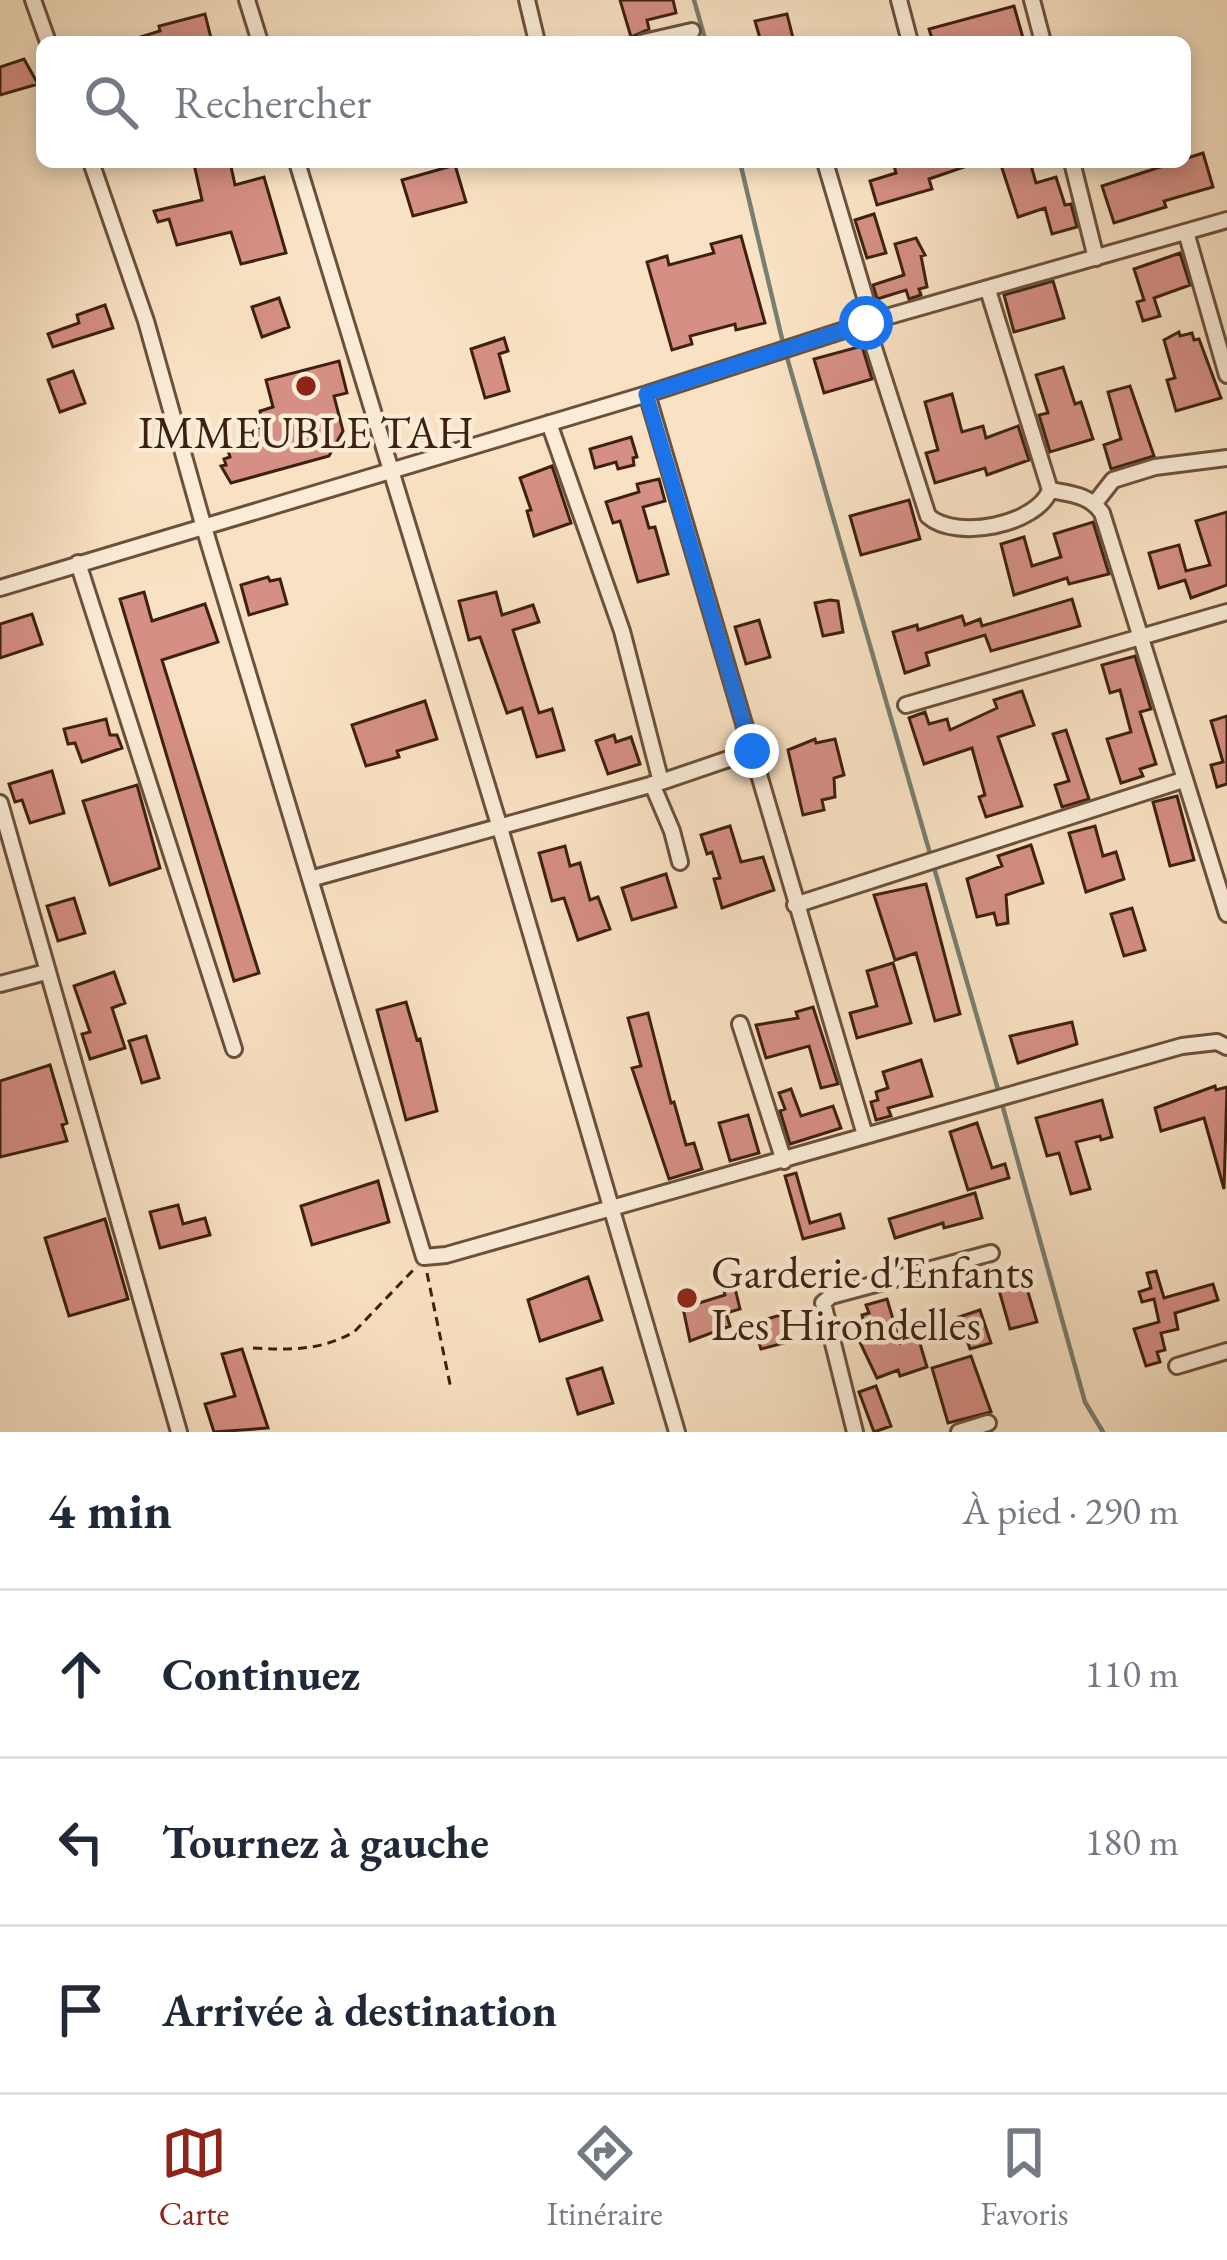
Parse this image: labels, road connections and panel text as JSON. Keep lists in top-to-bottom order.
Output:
{
  "places": ["IMMEUBLE TAH", "Garderie d'Enfants Les Hirondelles"],
  "page": {
    "search": "Rechercher",
    "heading": ["4 min", "À pied · 290 m"],
    "list": [
      ["Continuez", "110 m"],
      ["Tournez à gauche", "180 m"],
      "Arrivée à destination"
    ],
    "nav": ["Carte", "Itinéraire", "Favoris"]
  }
}
